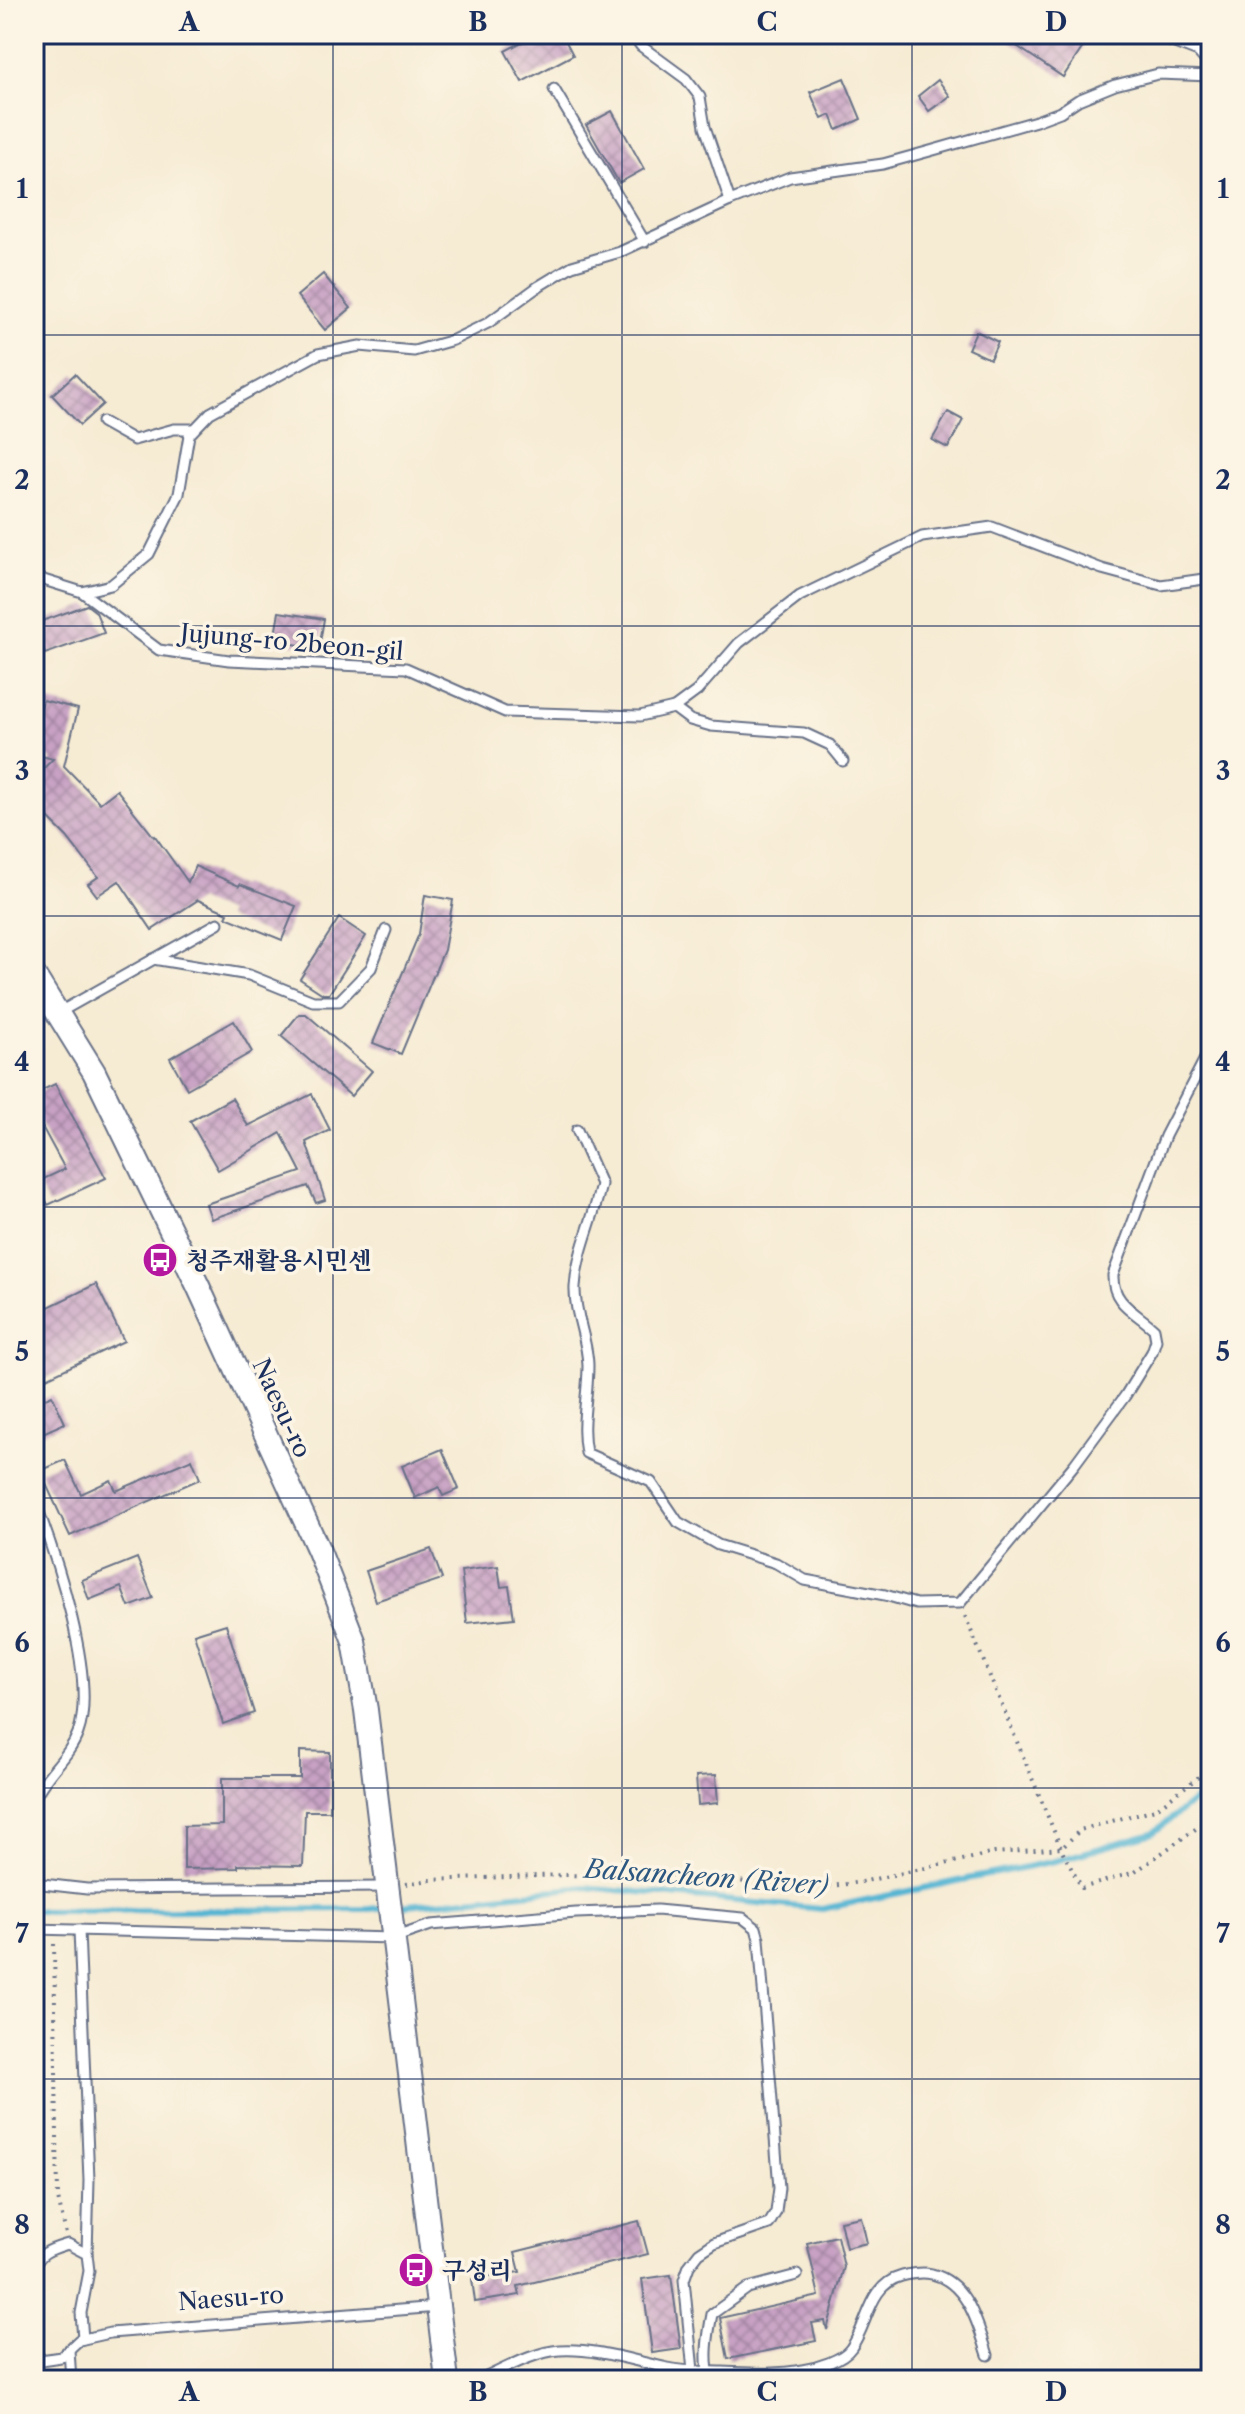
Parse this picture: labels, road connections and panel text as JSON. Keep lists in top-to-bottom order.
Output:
{
  "streets": {
    "street": ["Naesu-ro"],
    "lane": ["Jujung-ro 2beon-gil"]
  },
  "water": ["Balsancheon (River)"],
  "places": {
    "bus stop": ["청주재활용시민센", "구성리"]
  },
  "grid": {
    "columns": [
      "A",
      "B",
      "C",
      "D"
    ],
    "rows": [
      "1",
      "2",
      "3",
      "4",
      "5",
      "6",
      "7",
      "8"
    ]
  }
}
